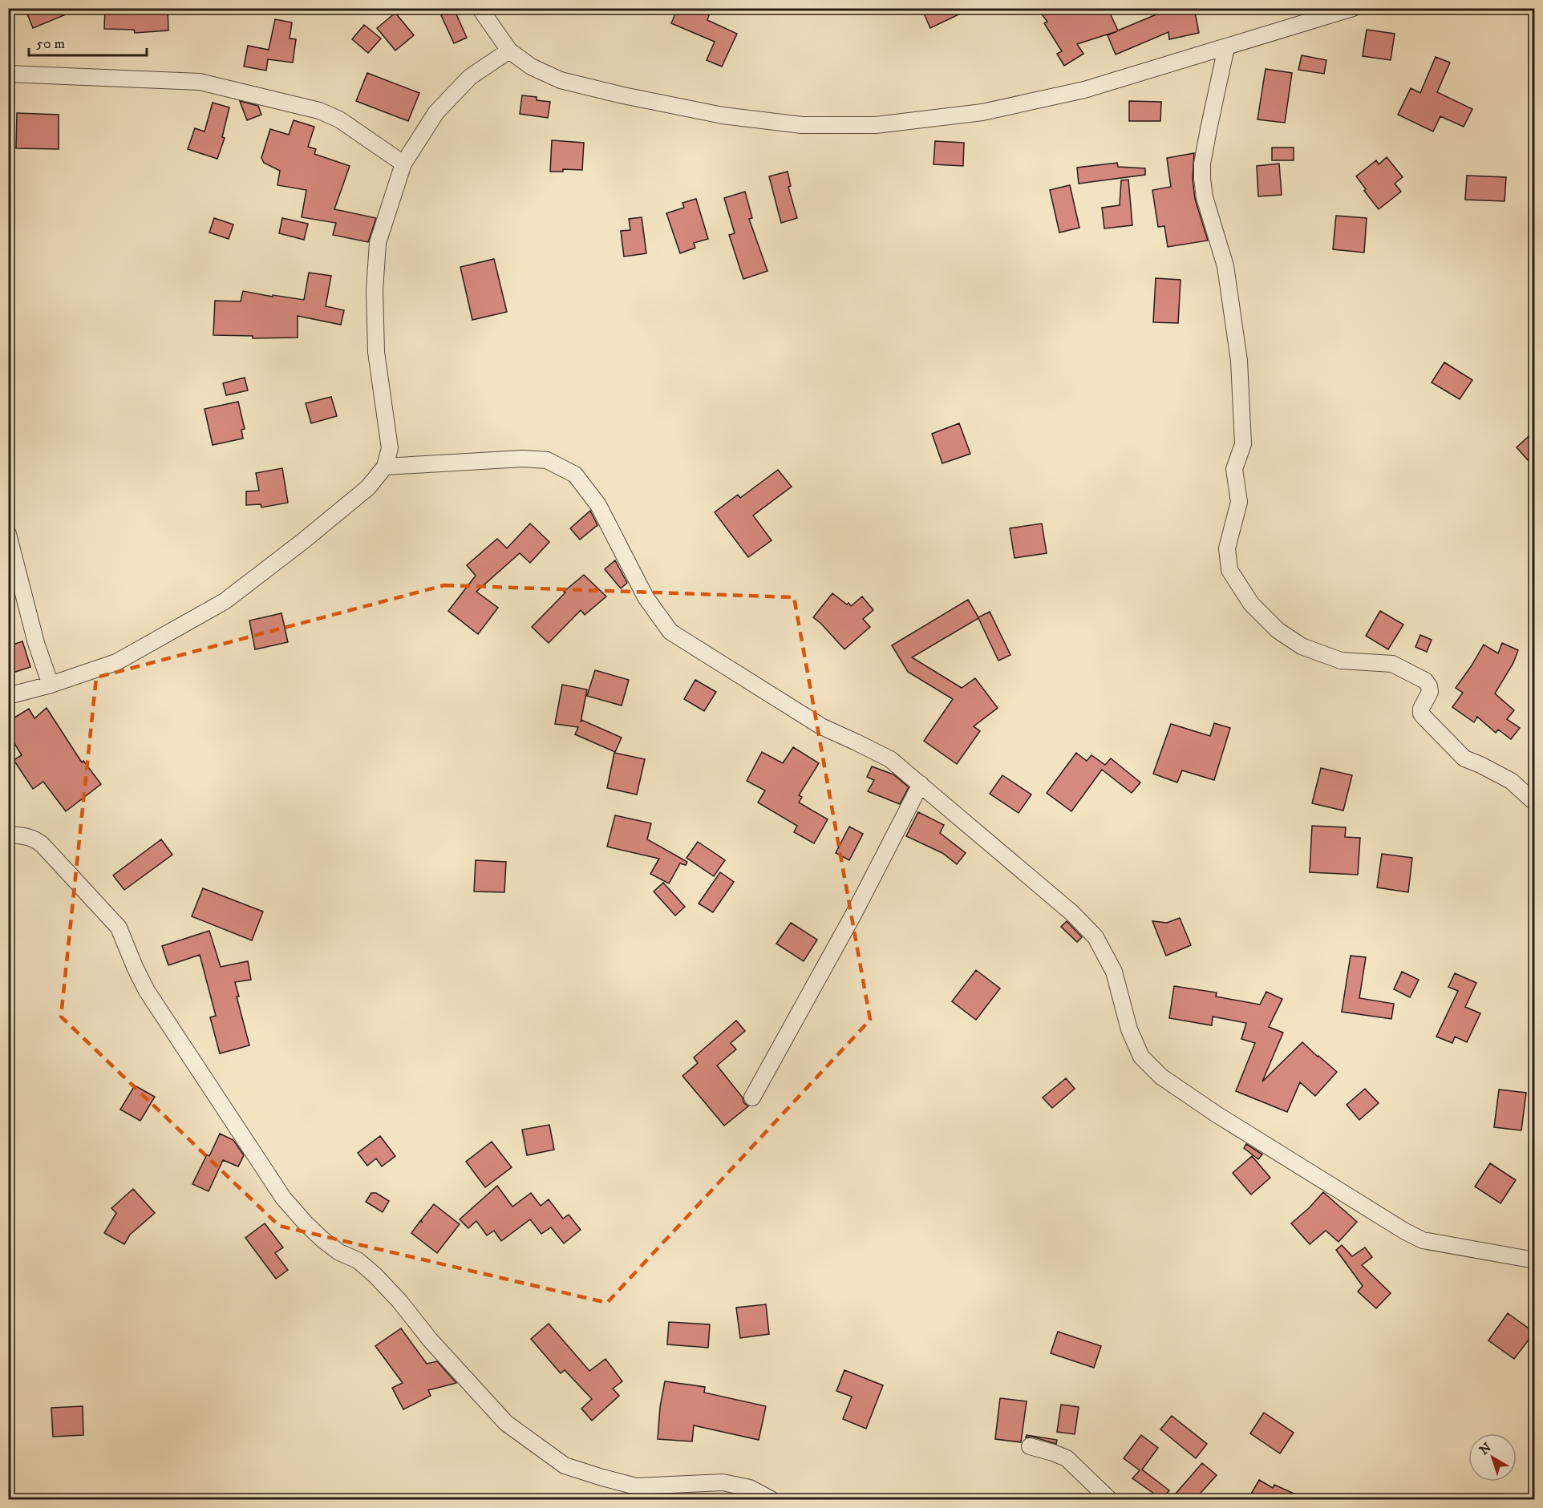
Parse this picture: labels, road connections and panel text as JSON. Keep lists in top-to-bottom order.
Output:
{
  "scale_bar": "50 m",
  "north": "top left"
}
